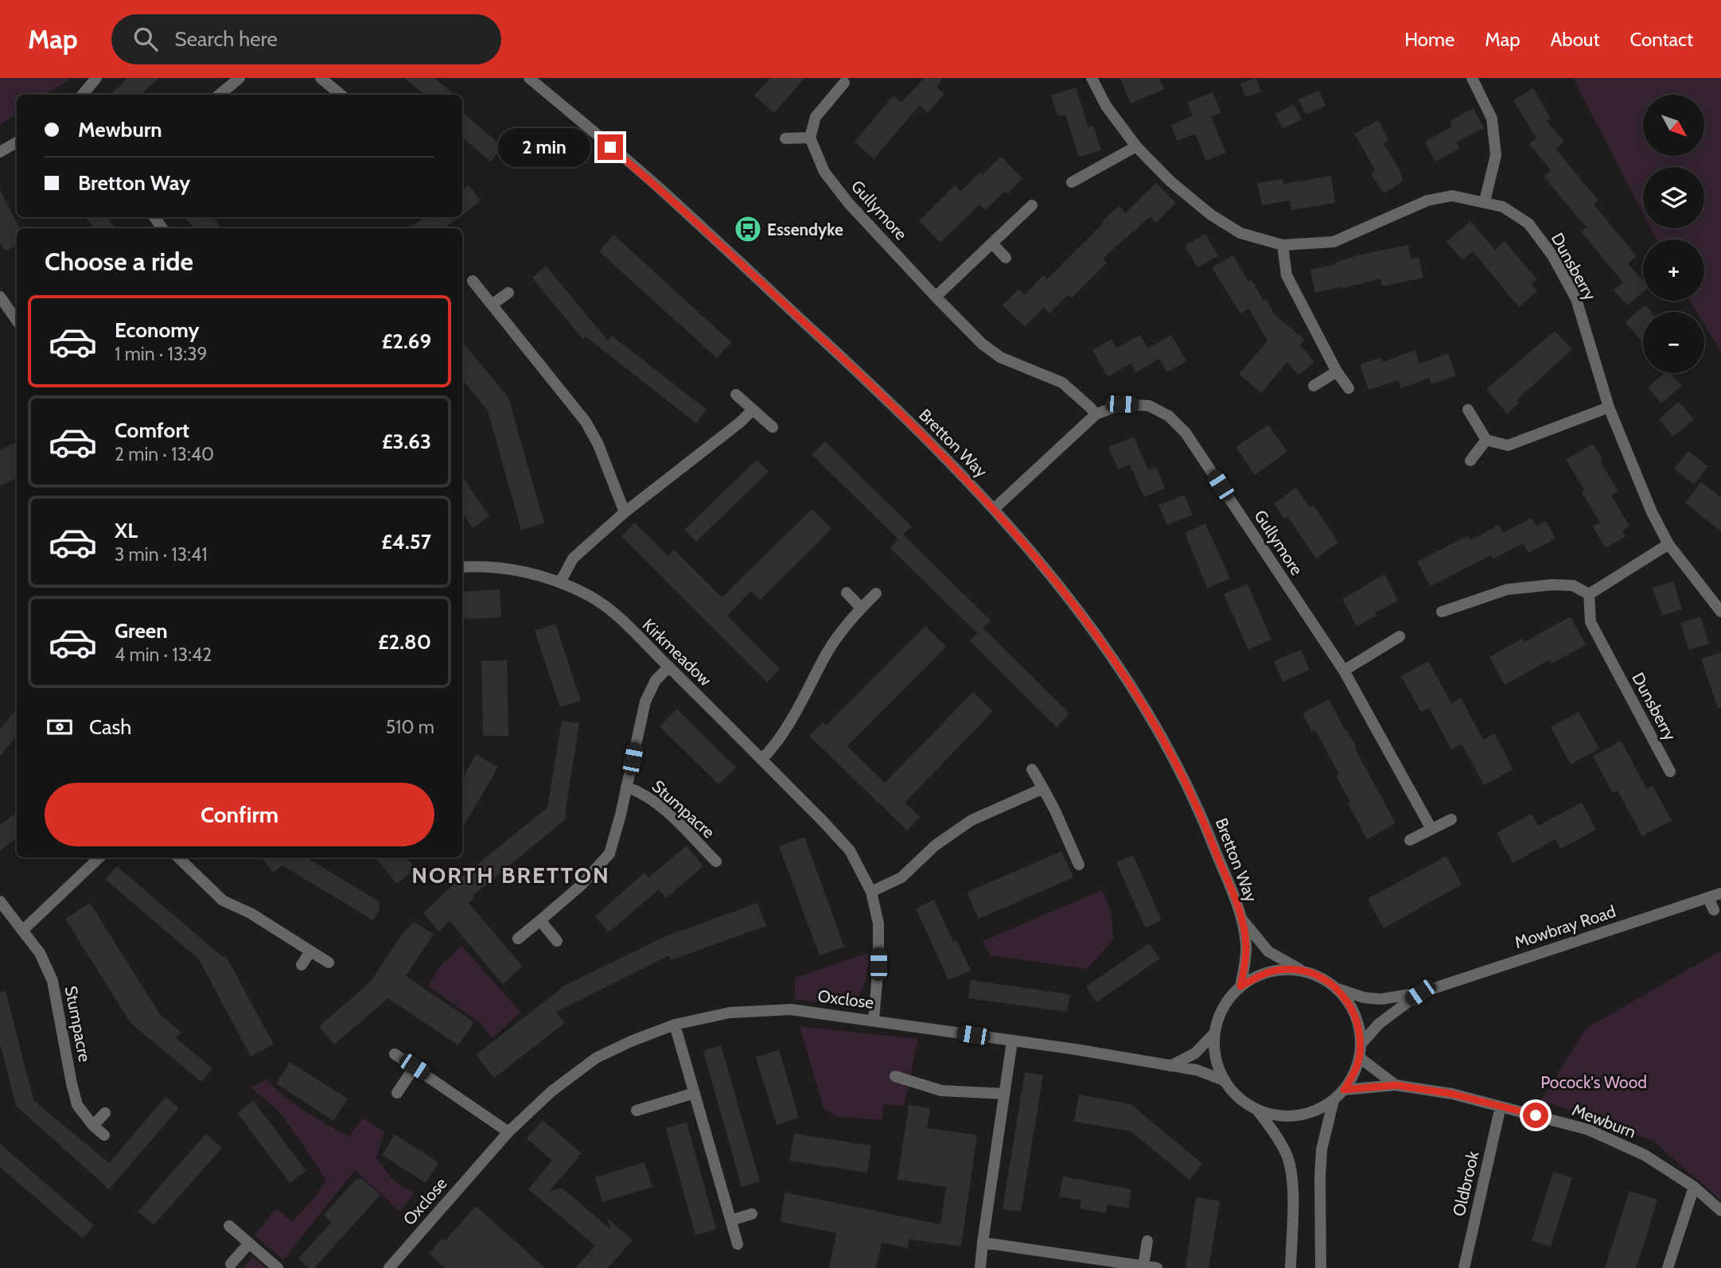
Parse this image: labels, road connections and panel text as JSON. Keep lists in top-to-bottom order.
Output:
{
  "streets": {
    "street": [
      "Gullymore",
      "Dunsberry",
      "Bretton Way",
      "Kirkmeadow",
      "Stumpacre",
      "Mowbray Road",
      "Oxclose",
      "Mewburn",
      "Oldbrook"
    ]
  },
  "crossings": [
    ["Gullymore", "Bretton Way"],
    ["Bretton Way", "Mowbray Road"],
    ["Bretton Way", "Oxclose"],
    ["Bretton Way", "Mewburn"],
    ["Kirkmeadow", "Stumpacre"],
    ["Kirkmeadow", "Oxclose"],
    ["Mowbray Road", "Oxclose"],
    ["Mowbray Road", "Mewburn"],
    ["Oxclose", "Mewburn"],
    ["Mewburn", "Oldbrook"]
  ],
  "districts": ["NORTH BRETTON"],
  "parks": ["Pocock's Wood"],
  "places": {
    "bus stop": ["Essendyke"]
  },
  "north": "bottom right",
  "page": {
    "header": "Map",
    "search": "Search here",
    "nav": [
      "Home",
      "Map",
      "About",
      "Contact"
    ],
    "map_buttons": ["+", "−"],
    "banner": ["Mewburn", "Bretton Way"],
    "bubble": "2 min",
    "heading": "Choose a ride",
    "list": [
      {
        "name": "Economy",
        "note": "1 min · 13:39",
        "value": "£2.69"
      },
      {
        "name": "Comfort",
        "note": "2 min · 13:40",
        "value": "£3.63"
      },
      {
        "name": "XL",
        "note": "3 min · 13:41",
        "value": "£4.57"
      },
      {
        "name": "Green",
        "note": "4 min · 13:42",
        "value": "£2.80"
      }
    ],
    "pay": ["Cash", "510 m"],
    "buttons": "Confirm"
  }
}
